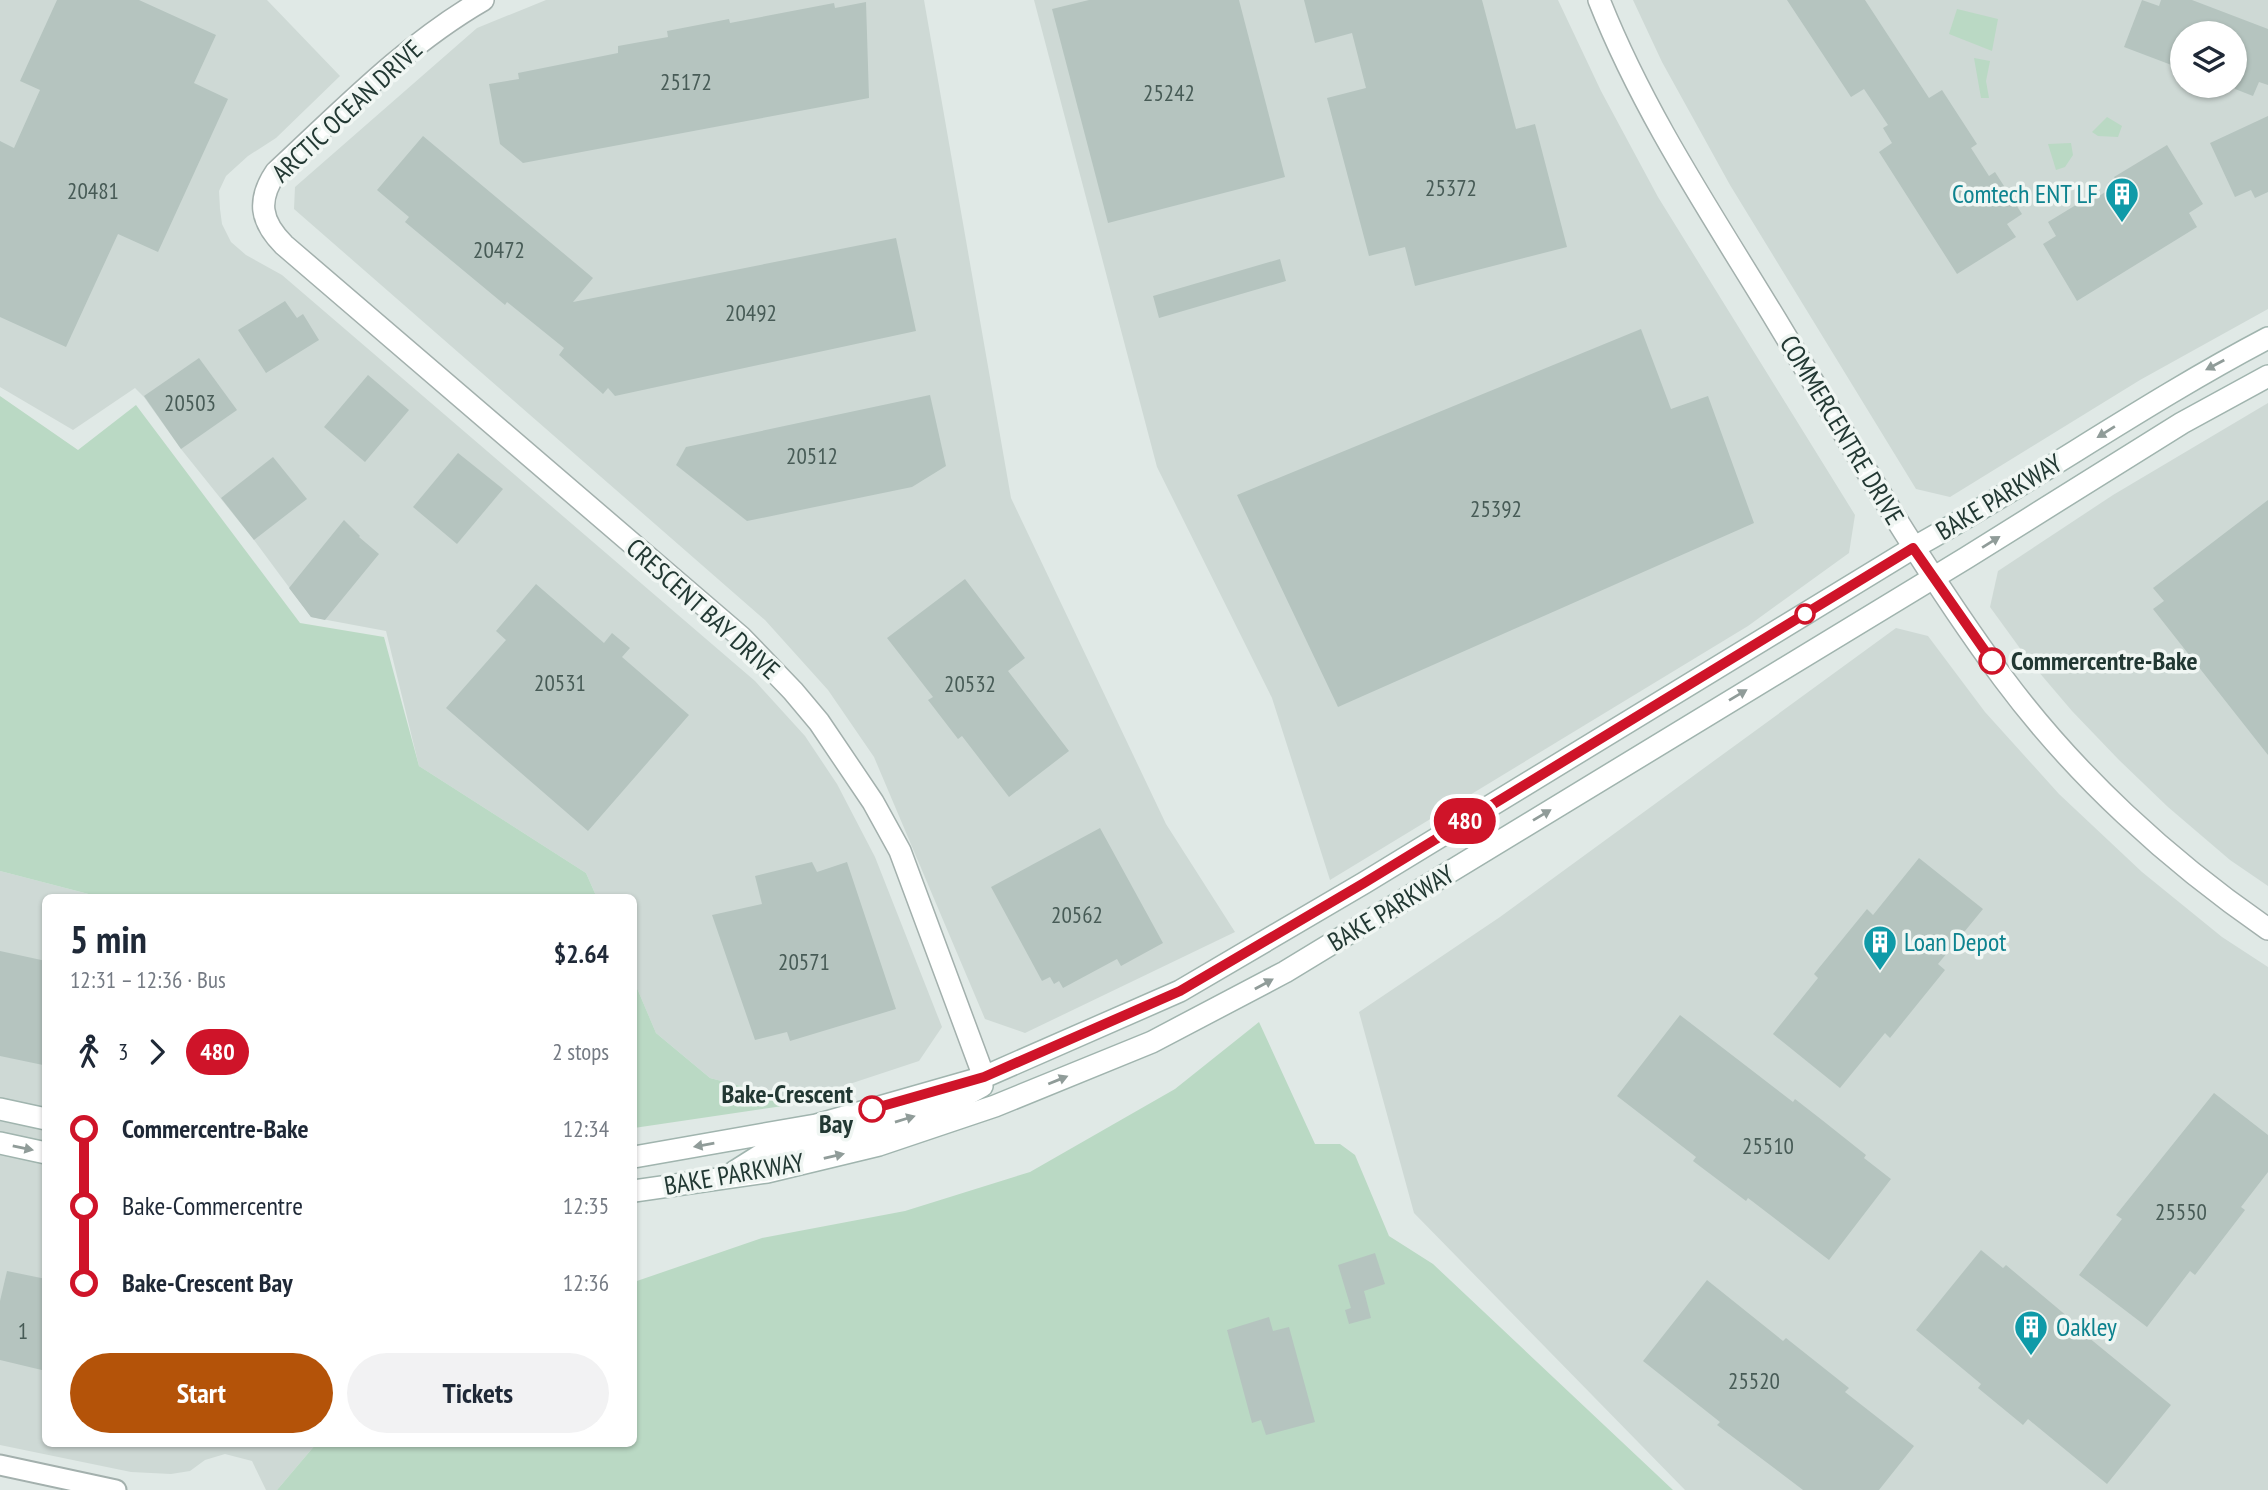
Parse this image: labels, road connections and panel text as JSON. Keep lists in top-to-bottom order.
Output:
{
  "streets": {
    "main road": [
      "ARCTIC OCEAN DRIVE",
      "COMMERCENTRE DRIVE",
      "BAKE PARKWAY",
      "CRESCENT BAY DRIVE"
    ]
  },
  "crossings": [
    ["ARCTIC OCEAN DRIVE", "CRESCENT BAY DRIVE"],
    ["COMMERCENTRE DRIVE", "BAKE PARKWAY"],
    ["BAKE PARKWAY", "CRESCENT BAY DRIVE"]
  ],
  "places": {
    "building": ["Comtech ENT LF", "Loan Depot", "Oakley"],
    "other": ["Commercentre-Bake", "Bake-Crescent Bay"]
  },
  "lines": ["bus line 480"],
  "house_numbers": [
    "25172",
    "25242",
    "25372",
    "20481",
    "20472",
    "20492",
    "20503",
    "20512",
    "25392",
    "20531",
    "20532",
    "20562",
    "20571",
    "25510",
    "25550",
    "1",
    "25520"
  ],
  "page": {
    "on_map": "480",
    "heading": ["5 min", "12:31 – 12:36 · Bus", "$2.64"],
    "legs": ["3", "480", "2 stops"],
    "list": [
      {
        "name": "Commercentre-Bake",
        "value": "12:34"
      },
      {
        "name": "Bake-Commercentre",
        "value": "12:35"
      },
      {
        "name": "Bake-Crescent Bay",
        "value": "12:36"
      }
    ],
    "buttons": ["Start", "Tickets"]
  }
}
